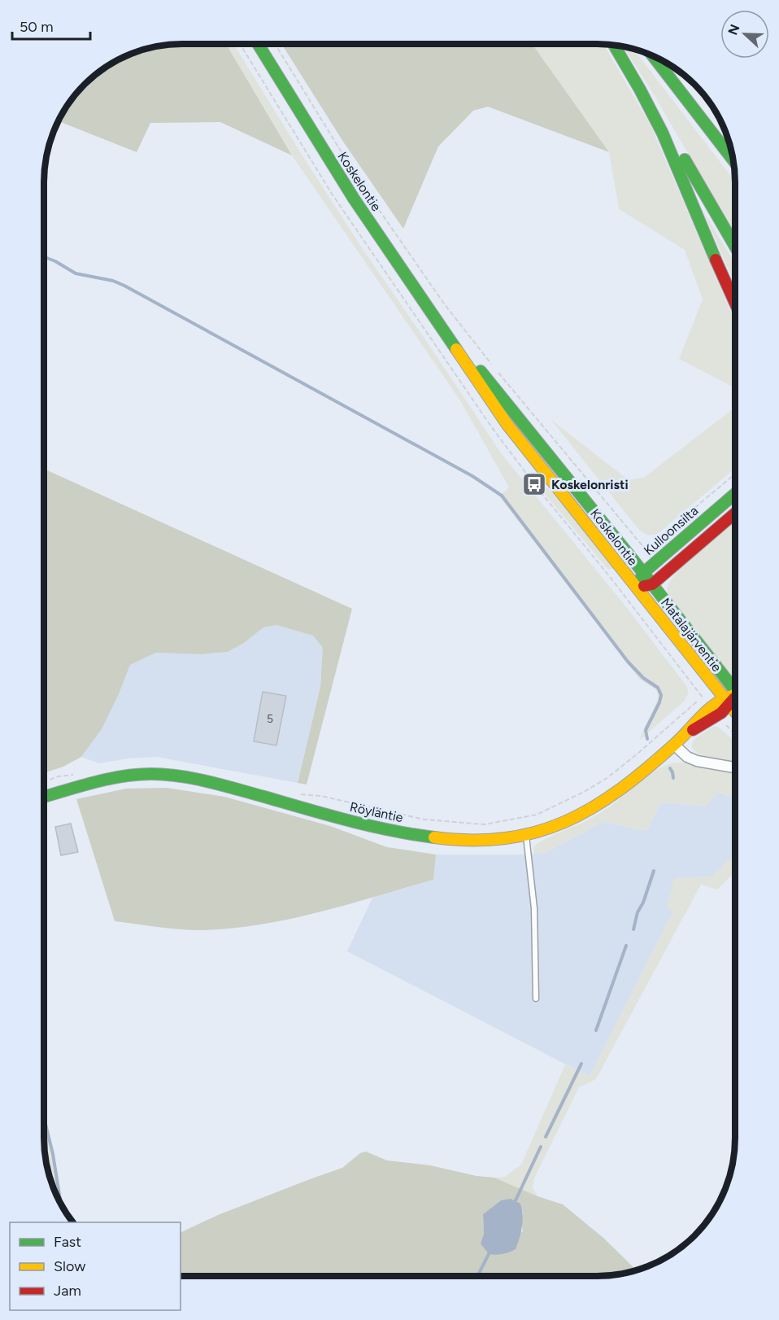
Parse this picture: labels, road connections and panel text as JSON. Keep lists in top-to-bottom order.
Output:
{
  "streets": {
    "main road": [
      "Koskelontie",
      "Kulloonsilta",
      "Matalajärventie",
      "Röyläntie"
    ]
  },
  "crossings": [
    ["Koskelontie", "Kulloonsilta"],
    ["Koskelontie", "Matalajärventie"],
    ["Kulloonsilta", "Matalajärventie"],
    ["Matalajärventie", "Röyläntie"]
  ],
  "places": {
    "bus stop": ["Koskelonristi"]
  },
  "house_numbers": ["5"],
  "legend": ["Fast", "Slow", "Jam"],
  "scale_bar": "50 m",
  "north": "left"
}
